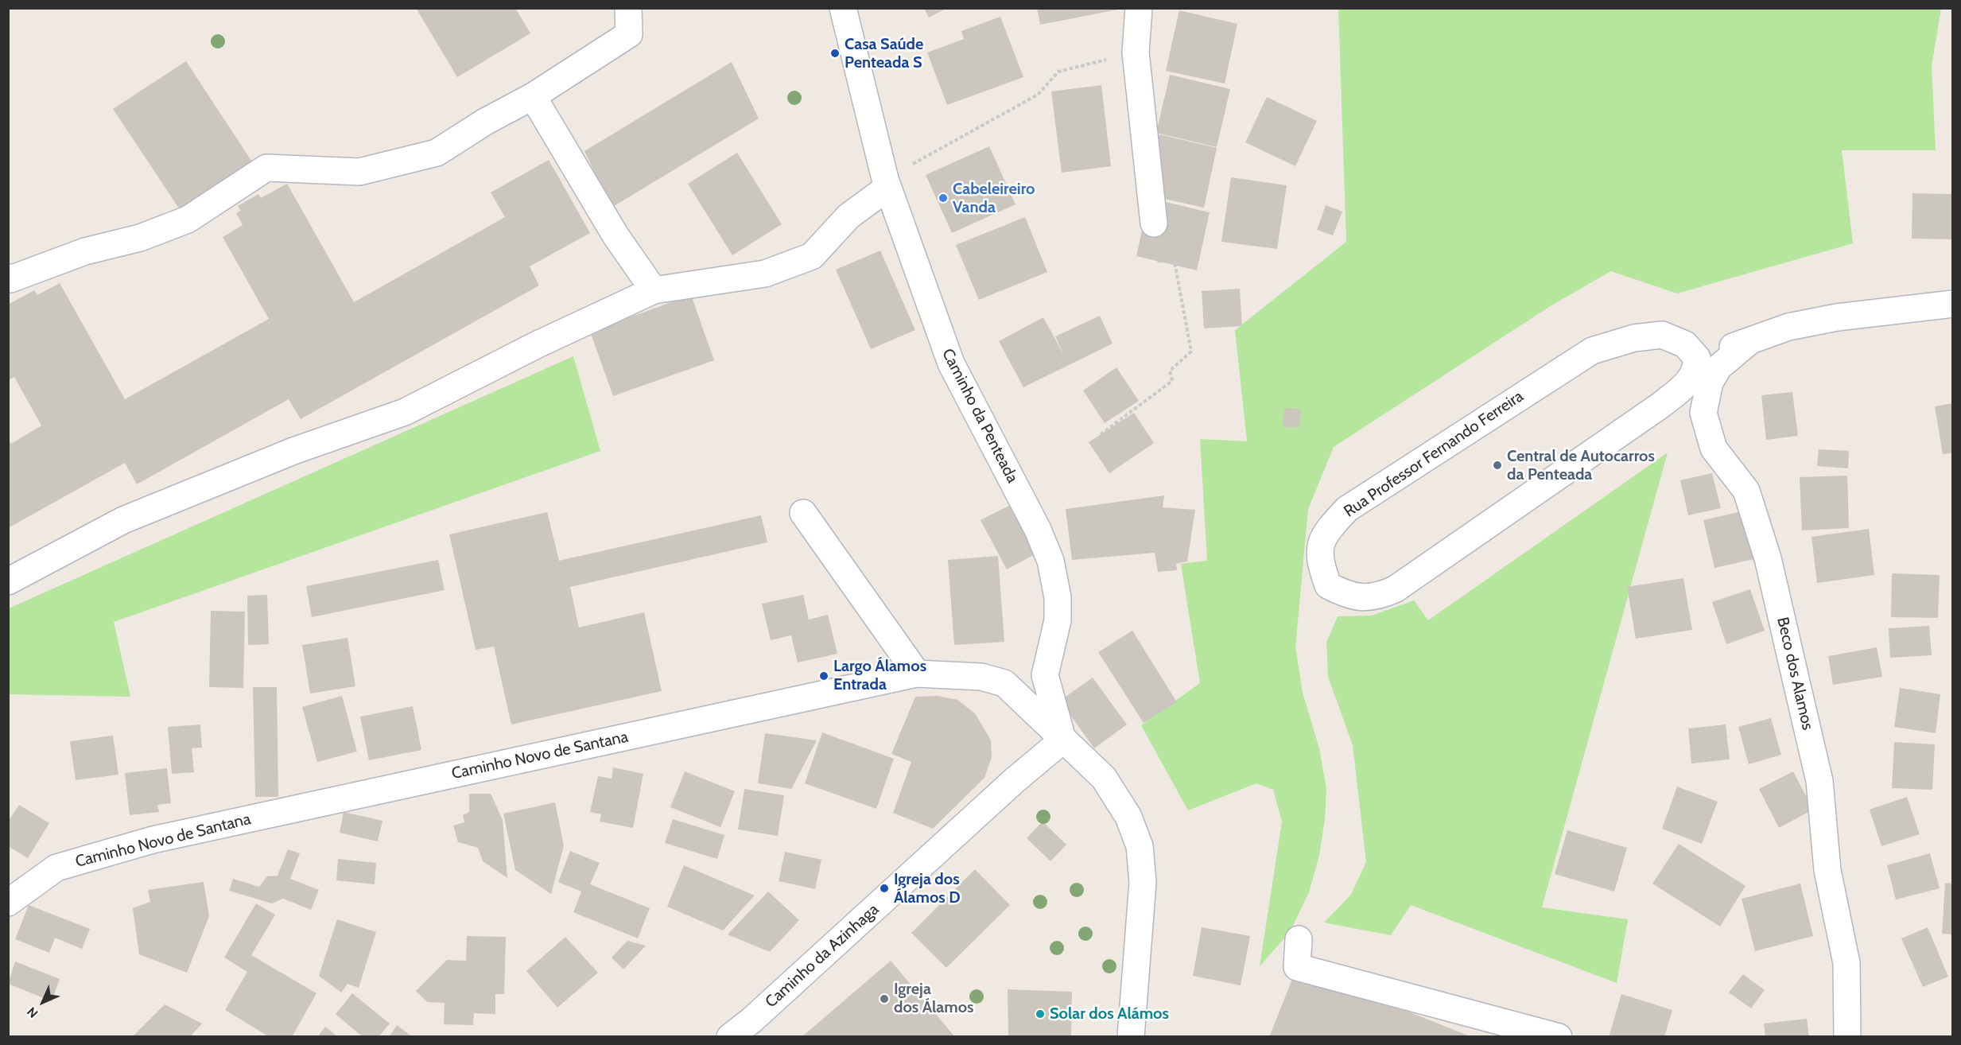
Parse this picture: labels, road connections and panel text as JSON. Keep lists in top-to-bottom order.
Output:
{
  "streets": {
    "street": [
      "Caminho da Penteada",
      "Rua Professor Fernando Ferreira",
      "Beco dos Alamos",
      "Caminho Novo de Santana",
      "Caminho da Azinhaga"
    ]
  },
  "crossings": [
    ["Caminho da Penteada", "Caminho Novo de Santana"],
    ["Caminho da Penteada", "Caminho da Azinhaga"],
    ["Caminho Novo de Santana", "Caminho da Azinhaga"]
  ],
  "places": [
    "Casa Saúde Penteada S",
    "Cabeleireiro Vanda",
    "Central de Autocarros da Penteada",
    "Largo Álamos Entrada",
    "Igreja dos Álamos D",
    "Igreja dos Álamos",
    "Solar dos Alámos"
  ],
  "north": "bottom left"
}
